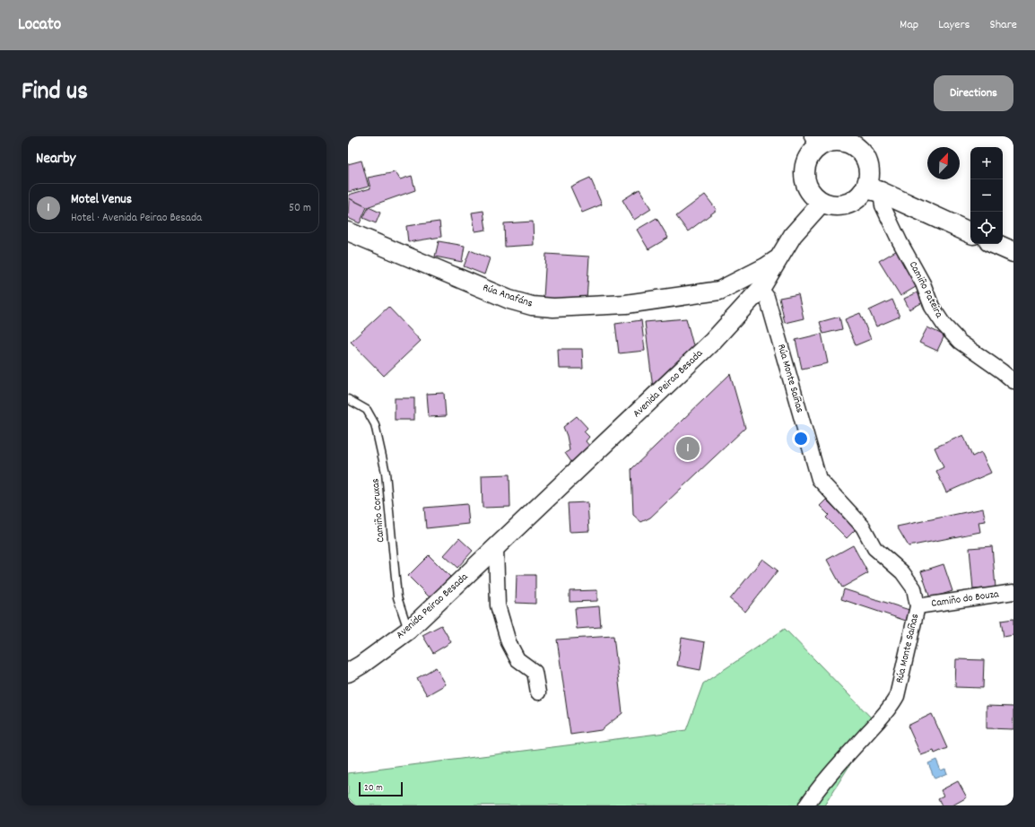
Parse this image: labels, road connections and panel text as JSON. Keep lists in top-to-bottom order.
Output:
{
  "streets": {
    "street": [
      "Camiño Pateira",
      "Rúa Anafáns",
      "Rúa Monte Saíñas",
      "Avenida Peirao Besada",
      "Camiño do Bouza"
    ],
    "lane": ["Camiño Coruxas"]
  },
  "crossings": [
    ["Camiño Pateira", "Avenida Peirao Besada"],
    ["Rúa Anafáns", "Avenida Peirao Besada"],
    ["Rúa Monte Saíñas", "Avenida Peirao Besada"],
    ["Rúa Monte Saíñas", "Camiño do Bouza"],
    ["Avenida Peirao Besada", "Camiño Coruxas"]
  ],
  "scale_bar": "20 m",
  "north": "top right",
  "page": {
    "header": "Locato",
    "nav": ["Map", "Layers", "Share"],
    "title": "Find us",
    "buttons": "Directions",
    "heading": "Nearby",
    "map_buttons": ["+", "−"],
    "list": [
      {
        "mark": "1",
        "name": "Motel Venus",
        "note": "Hotel · Avenida Peirao Besada",
        "value": "50 m"
      }
    ],
    "pins": "1",
    "scale": "20 m"
  }
}
